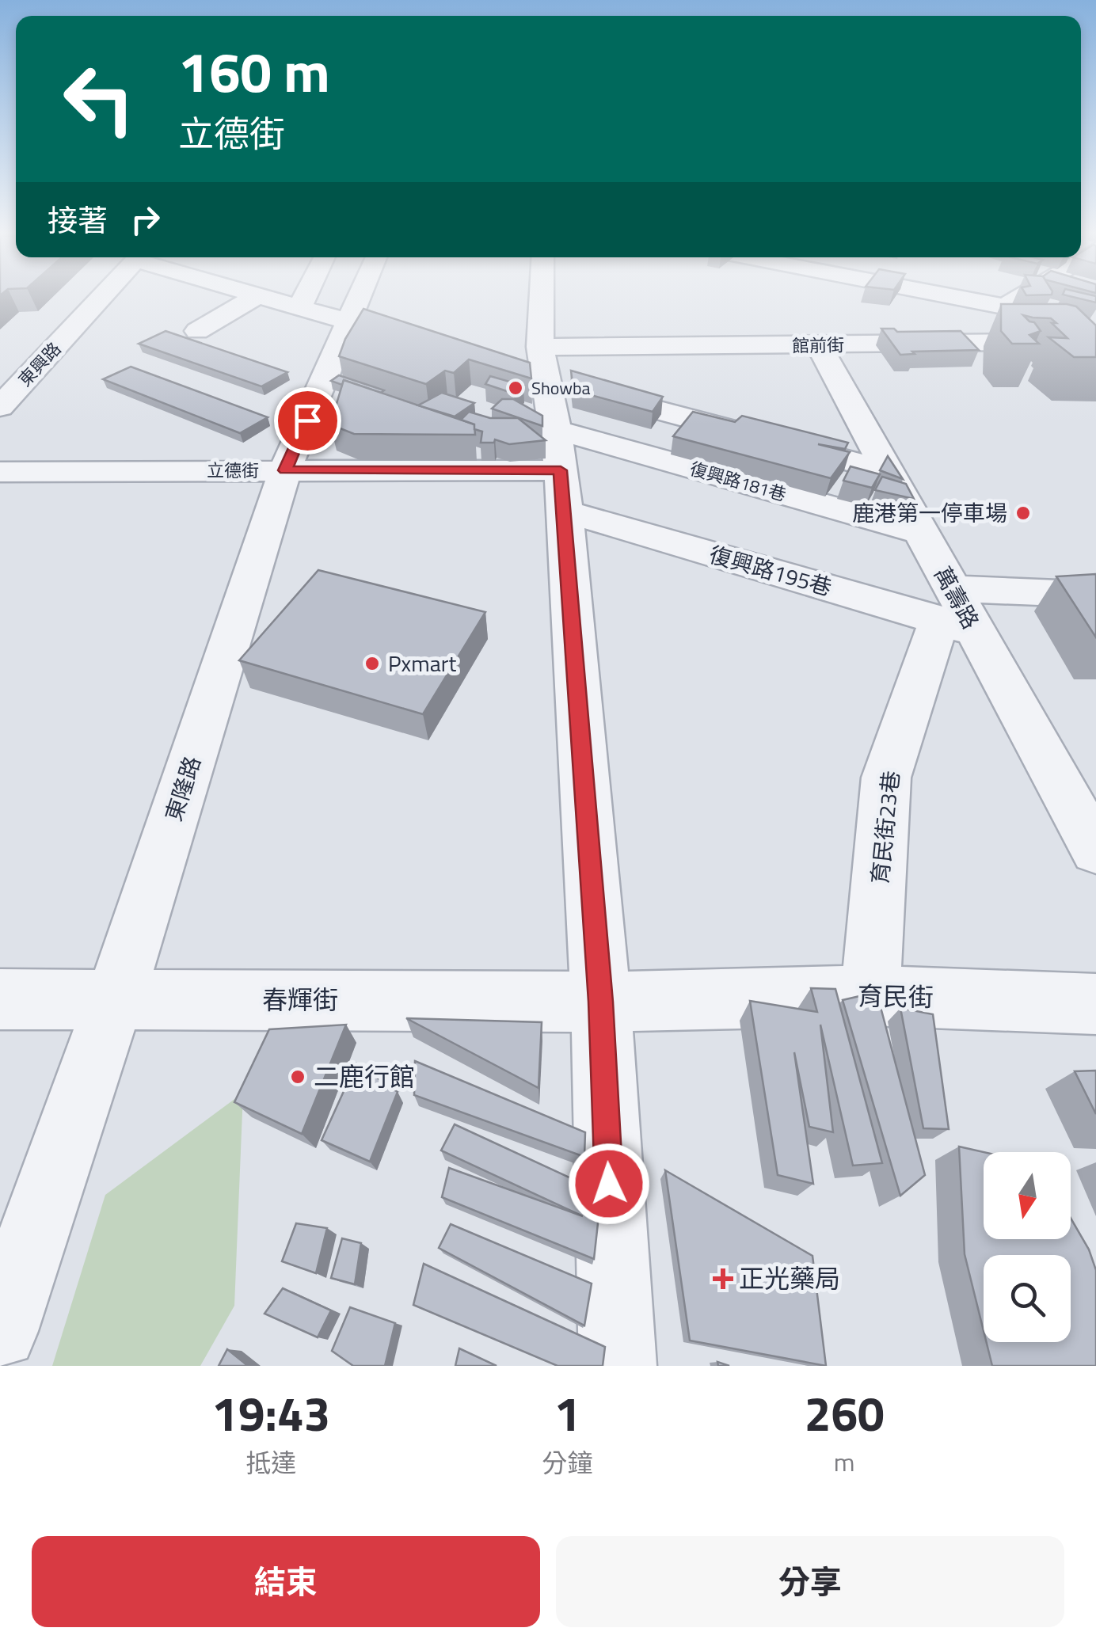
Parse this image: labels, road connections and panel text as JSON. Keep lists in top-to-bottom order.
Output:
{
  "streets": {
    "street": [
      "館前街",
      "東興路",
      "立德街",
      "復興路181巷",
      "復興路195巷",
      "萬壽路",
      "東隆路",
      "育民街23巷",
      "育民街",
      "春輝街"
    ]
  },
  "crossings": [
    ["館前街", "萬壽路"],
    ["立德街", "復興路181巷"],
    ["立德街", "復興路195巷"],
    ["立德街", "東隆路"],
    ["復興路181巷", "復興路195巷"],
    ["復興路181巷", "萬壽路"],
    ["復興路195巷", "萬壽路"],
    ["復興路195巷", "育民街23巷"],
    ["萬壽路", "育民街23巷"],
    ["東隆路", "春輝街"],
    ["育民街23巷", "育民街"],
    ["育民街", "春輝街"]
  ],
  "places": {
    "other": [
      "Showba",
      "鹿港第一停車場",
      "Pxmart",
      "二鹿行館"
    ],
    "health": ["正光藥局"]
  },
  "north": "bottom",
  "page": {
    "turn": ["160 m", "立德街"],
    "then": "接著",
    "eta": [
      "19:43",
      "抵達",
      "1",
      "分鐘",
      "260",
      "m"
    ],
    "buttons": ["結束", "分享"]
  }
}
